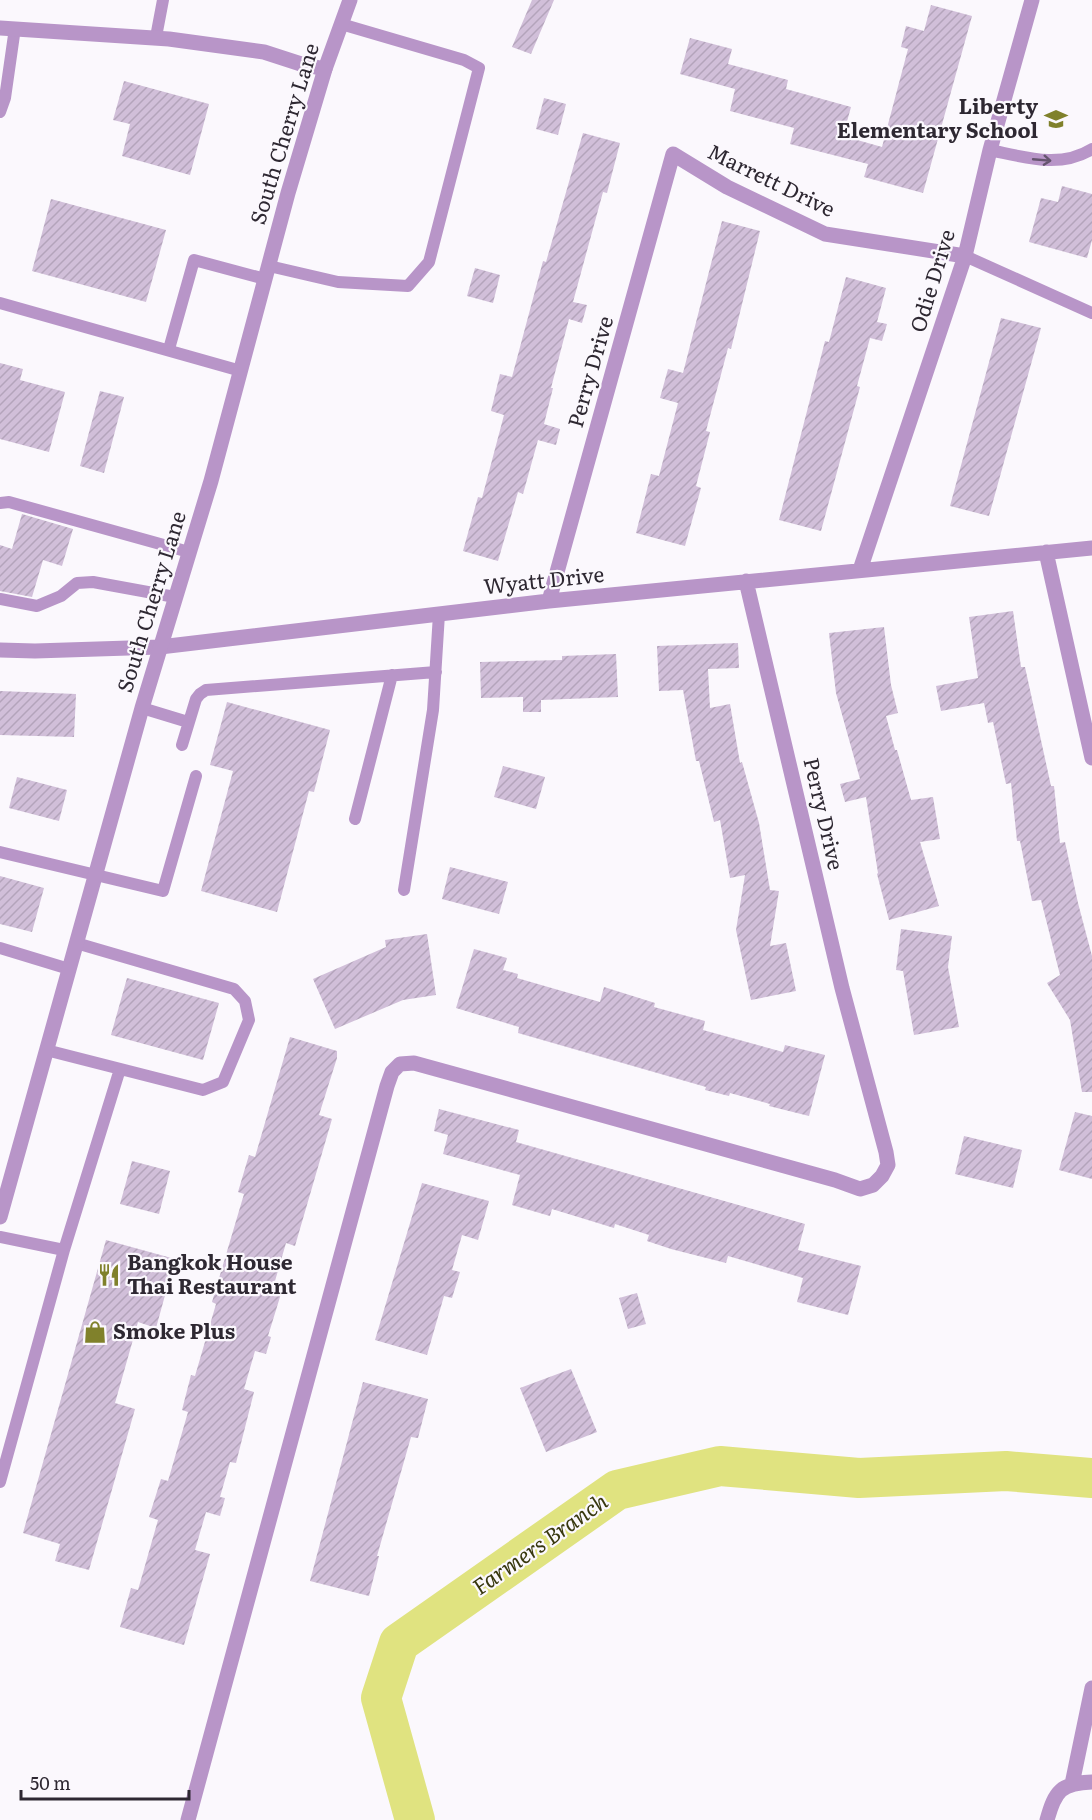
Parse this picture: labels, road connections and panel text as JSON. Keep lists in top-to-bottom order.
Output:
{
  "streets": {
    "street": [
      "South Cherry Lane",
      "Marrett Drive",
      "Odie Drive",
      "Perry Drive",
      "Wyatt Drive"
    ]
  },
  "crossings": [
    ["South Cherry Lane", "Wyatt Drive"],
    ["Marrett Drive", "Odie Drive"],
    ["Marrett Drive", "Perry Drive"],
    ["Odie Drive", "Wyatt Drive"],
    ["Perry Drive", "Wyatt Drive"]
  ],
  "water": ["Farmers Branch"],
  "places": {
    "school or university": ["Liberty Elementary School"],
    "restaurant": ["Bangkok House Thai Restaurant"],
    "shop": ["Smoke Plus"]
  },
  "scale_bar": "50 m"
}
